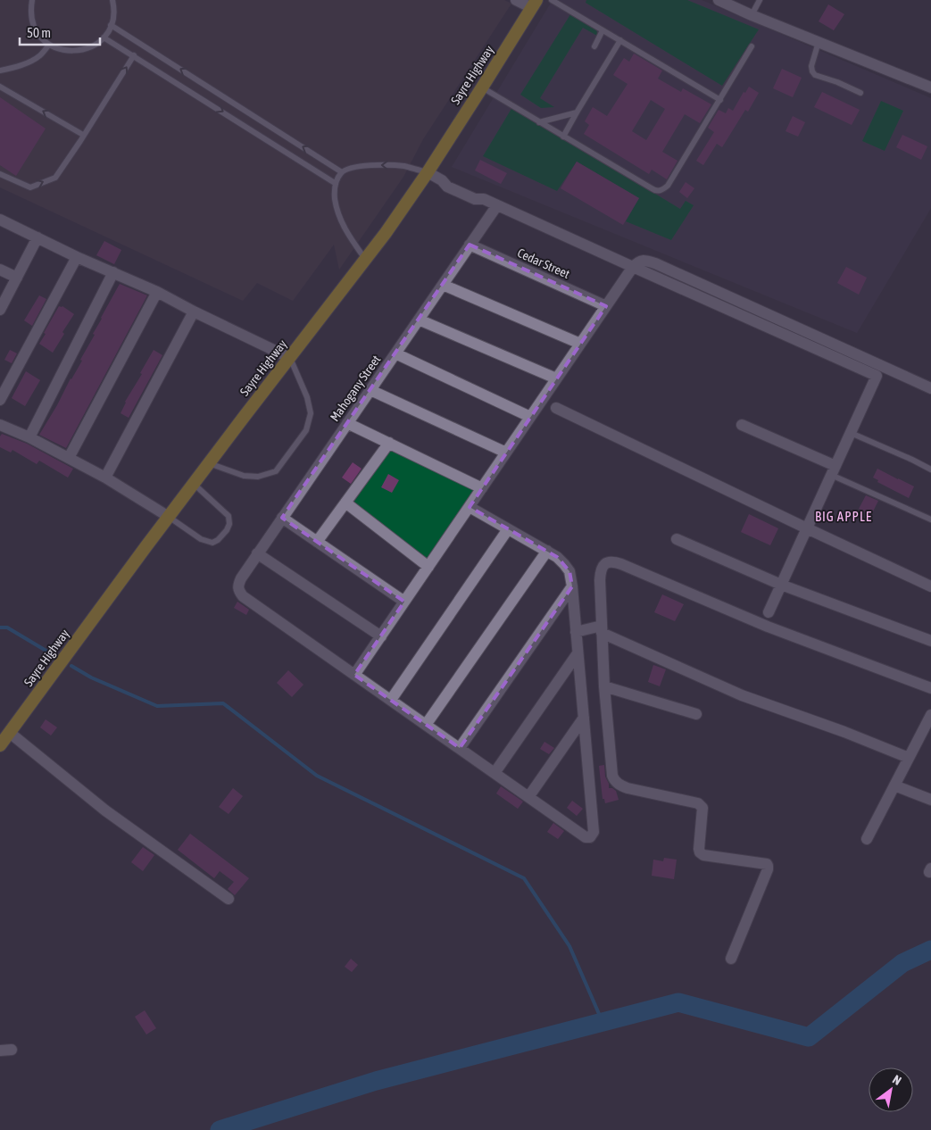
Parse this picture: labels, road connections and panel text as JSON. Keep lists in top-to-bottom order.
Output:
{
  "streets": {
    "highway": ["Sayre Highway"],
    "street": ["Cedar Street", "Mahogany Street"]
  },
  "crossings": [
    ["Cedar Street", "Mahogany Street"]
  ],
  "districts": ["BIG APPLE"],
  "scale_bar": "50 m",
  "north": "top right"
}
